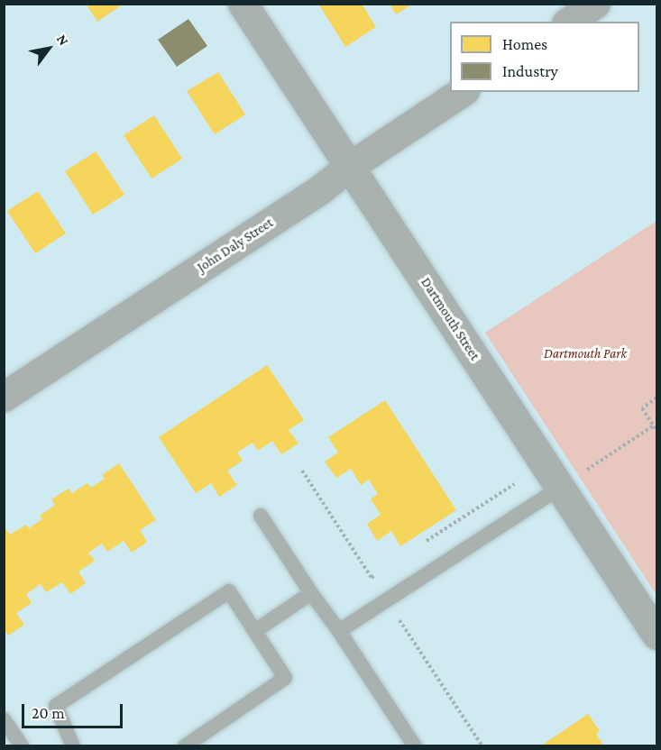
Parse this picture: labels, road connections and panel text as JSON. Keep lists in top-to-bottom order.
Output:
{
  "streets": {
    "street": ["John Daly Street", "Dartmouth Street"]
  },
  "crossings": [
    ["John Daly Street", "Dartmouth Street"]
  ],
  "parks": ["Dartmouth Park"],
  "legend": ["Homes", "Industry"],
  "scale_bar": "20 m",
  "north": "top right"
}
